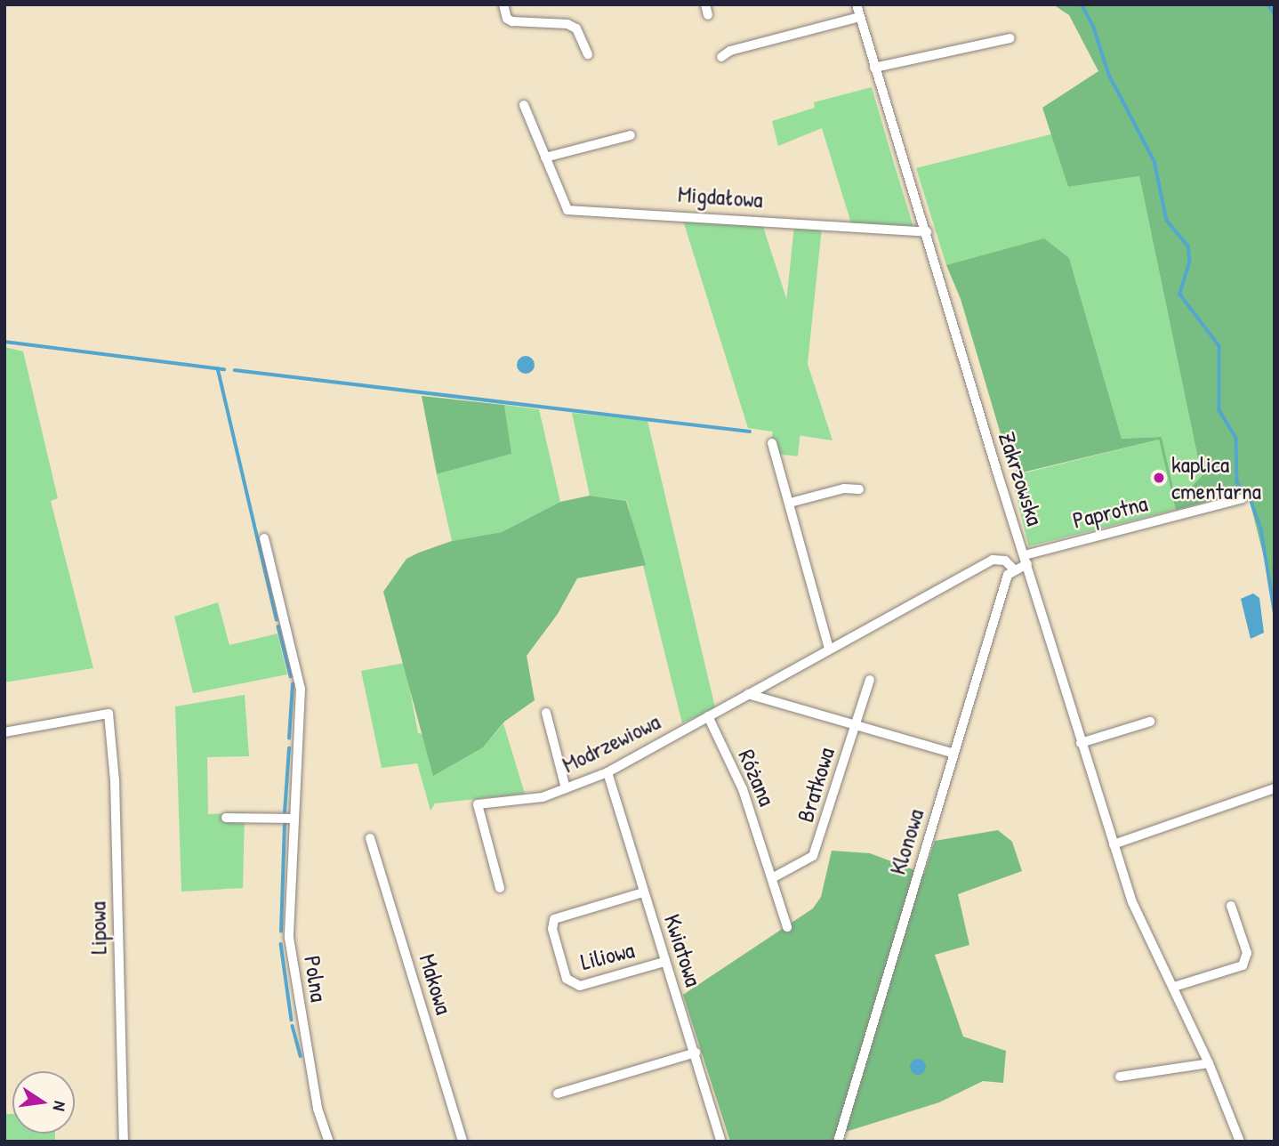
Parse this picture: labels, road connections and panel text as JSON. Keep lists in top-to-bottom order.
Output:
{
  "streets": {
    "street": [
      "Migdałowa",
      "Zakrzowska",
      "Paprotna",
      "Modrzewiowa",
      "Różana",
      "Bratkowa",
      "Klonowa",
      "Lipowa",
      "Kwiatowa",
      "Liliowa",
      "Polna",
      "Makowa"
    ]
  },
  "crossings": [
    ["Migdałowa", "Zakrzowska"],
    ["Zakrzowska", "Paprotna"],
    ["Modrzewiowa", "Różana"],
    ["Modrzewiowa", "Klonowa"],
    ["Modrzewiowa", "Kwiatowa"],
    ["Różana", "Bratkowa"],
    ["Kwiatowa", "Liliowa"]
  ],
  "places": ["kaplica cmentarna"],
  "north": "right"
}
